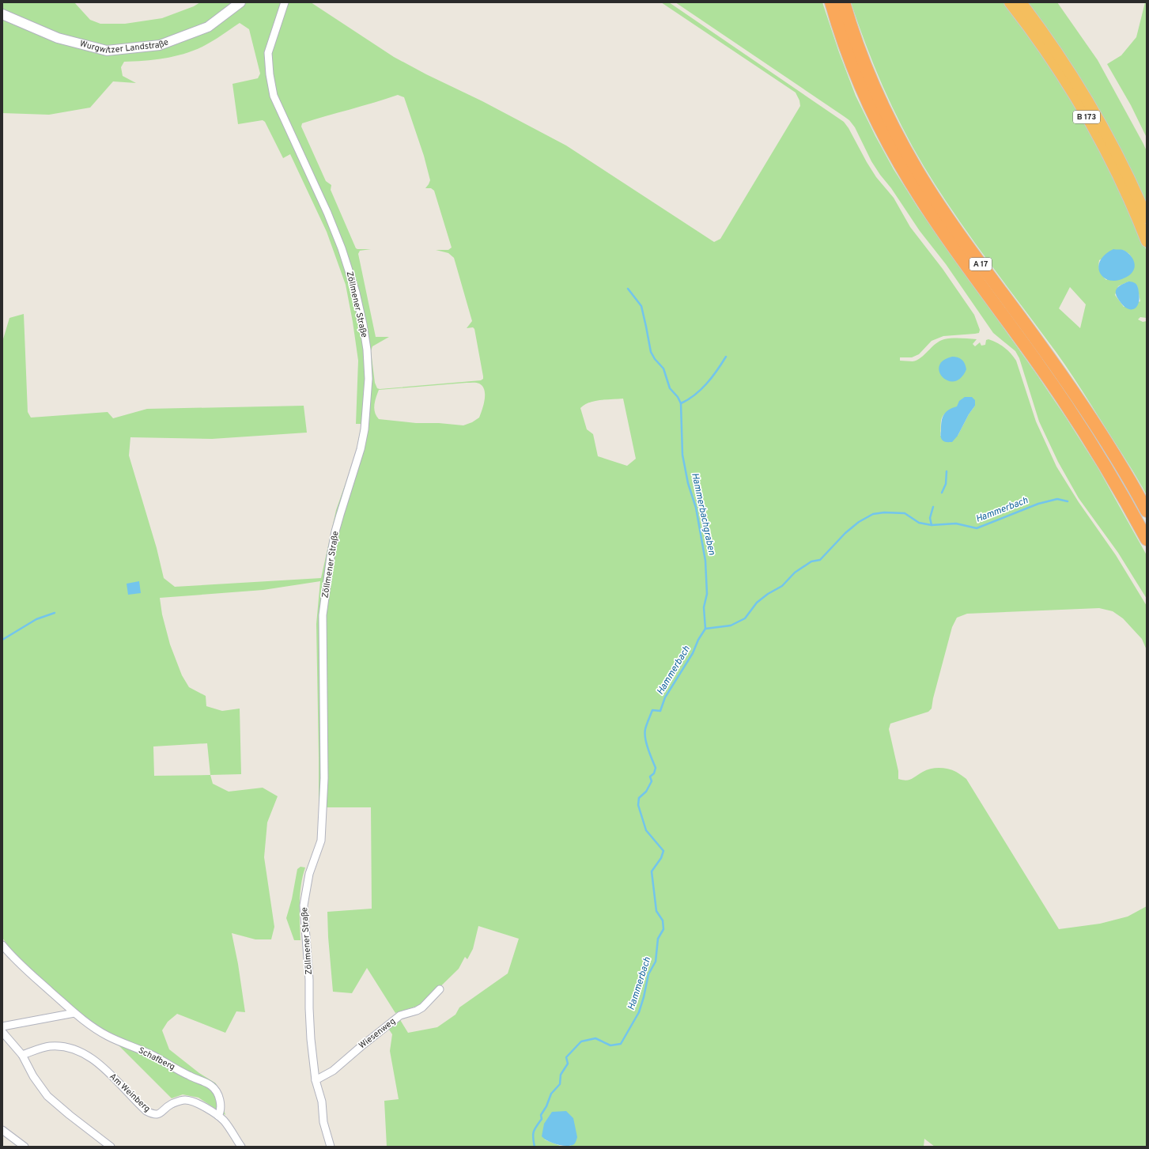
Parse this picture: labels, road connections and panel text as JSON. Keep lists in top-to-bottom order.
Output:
{
  "streets": {
    "highway": ["B 173", "A 17"],
    "main road": ["Wurgwitzer Landstraße"],
    "street": [
      "Zöllmener Straße",
      "Wiesenweg",
      "Schafberg",
      "Am Weinberg"
    ]
  },
  "crossings": [
    ["Zöllmener Straße", "Wiesenweg"],
    ["Schafberg", "Am Weinberg"]
  ],
  "water": ["Hammerbach", "Hammerbachgraben"]
}
